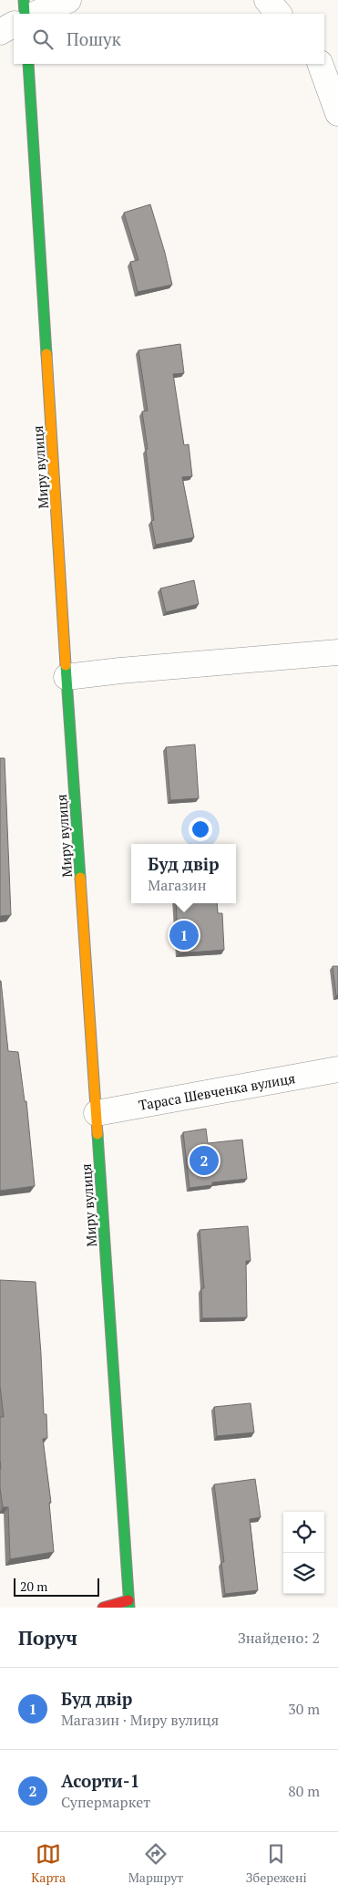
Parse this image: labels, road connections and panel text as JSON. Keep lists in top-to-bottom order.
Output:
{
  "streets": {
    "street": ["Миру вулиця", "Тараса Шевченка вулиця"]
  },
  "crossings": [
    ["Миру вулиця", "Тараса Шевченка вулиця"]
  ],
  "scale_bar": "20 m",
  "page": {
    "search": "Пошук",
    "popup": ["Буд двір", "Магазин"],
    "pins": ["1", "2"],
    "scale": "20 m",
    "heading": ["Поруч", "Знайдено: 2"],
    "list": [
      {
        "mark": "1",
        "name": "Буд двір",
        "note": "Магазин · Миру вулиця",
        "value": "30 m"
      },
      {
        "mark": "2",
        "name": "Асорти-1",
        "note": "Супермаркет",
        "value": "80 m"
      }
    ],
    "nav": ["Карта", "Маршрут", "Збережені"]
  }
}
